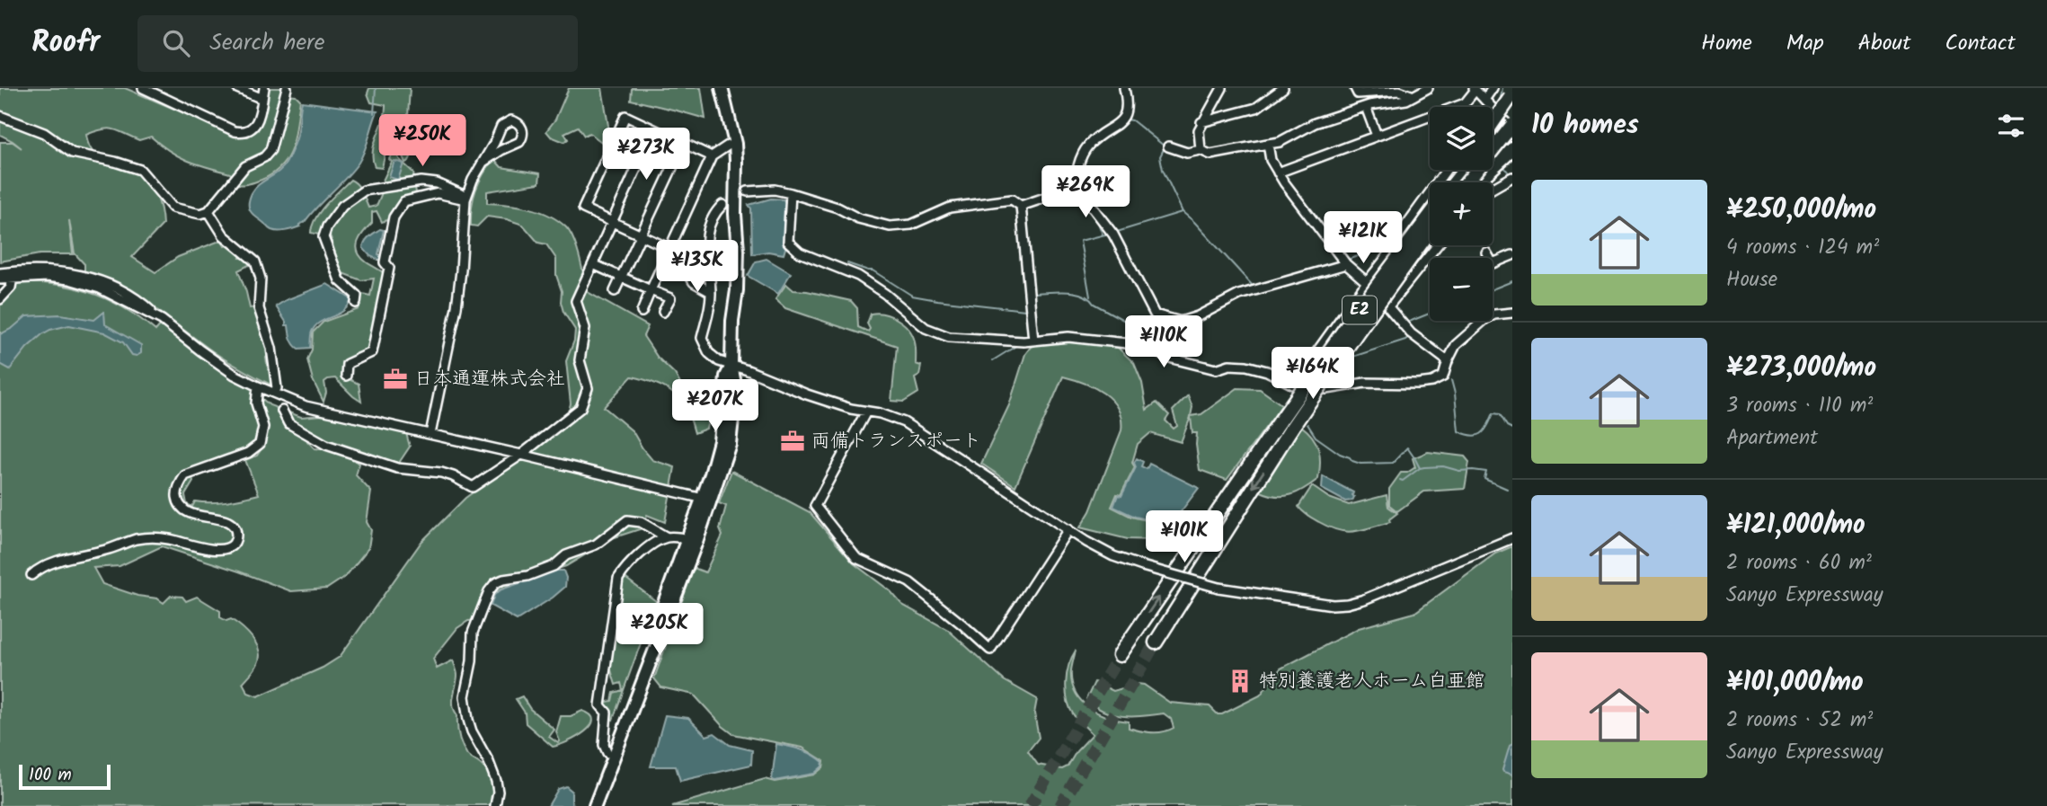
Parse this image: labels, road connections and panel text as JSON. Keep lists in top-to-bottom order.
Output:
{
  "streets": {
    "highway": ["E2"]
  },
  "places": {
    "office": ["日本通運株式会社", "両備トランスポート"],
    "building": ["特別養護老人ホーム白亜館"]
  },
  "scale_bar": "100 m",
  "page": {
    "header": "Roofr",
    "search": "Search here",
    "nav": [
      "Home",
      "Map",
      "About",
      "Contact"
    ],
    "heading": "10 homes",
    "map_buttons": ["+", "−"],
    "price": [
      "¥250K",
      "¥273K",
      "¥269K",
      "¥121K",
      "¥135K",
      "¥110K",
      "¥164K",
      "¥207K",
      "¥101K",
      "¥205K"
    ],
    "list": [
      {
        "name": "¥250,000/mo",
        "note": "4 rooms · 124 m² · House"
      },
      {
        "name": "¥273,000/mo",
        "note": "3 rooms · 110 m² · Apartment"
      },
      {
        "name": "¥121,000/mo",
        "note": "2 rooms · 60 m² · Sanyo Expressway"
      },
      {
        "name": "¥101,000/mo",
        "note": "2 rooms · 52 m² · Sanyo Expressway"
      }
    ],
    "scale": "100 m"
  }
}
